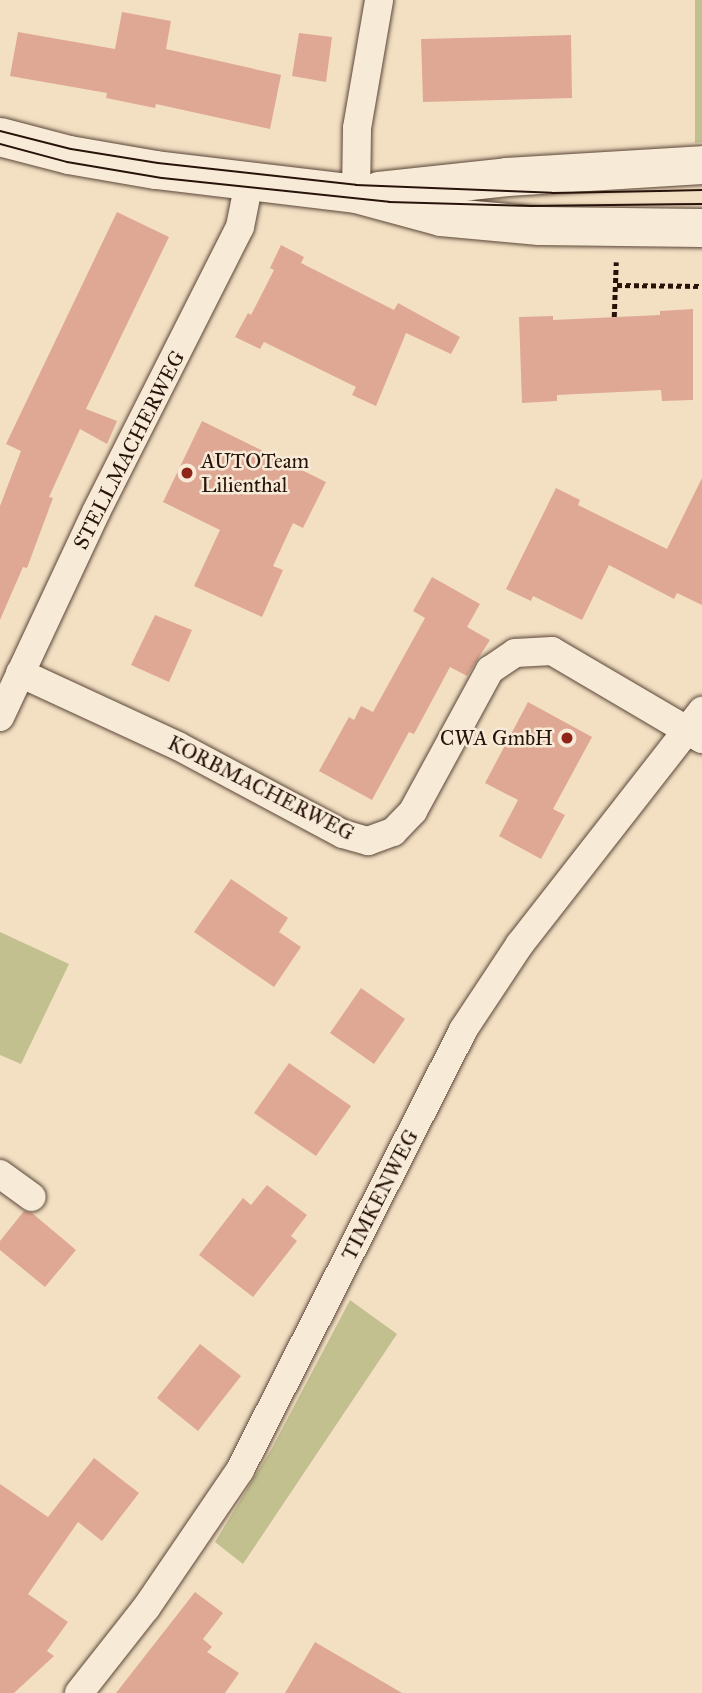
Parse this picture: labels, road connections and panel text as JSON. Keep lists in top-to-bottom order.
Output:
{
  "streets": {
    "street": ["STELLMACHERWEG", "KORBMACHERWEG", "TIMKENWEG"]
  },
  "crossings": [
    ["STELLMACHERWEG", "KORBMACHERWEG"],
    ["KORBMACHERWEG", "TIMKENWEG"]
  ],
  "places": ["AUTOTeam Lilienthal", "CWA GmbH"]
}
